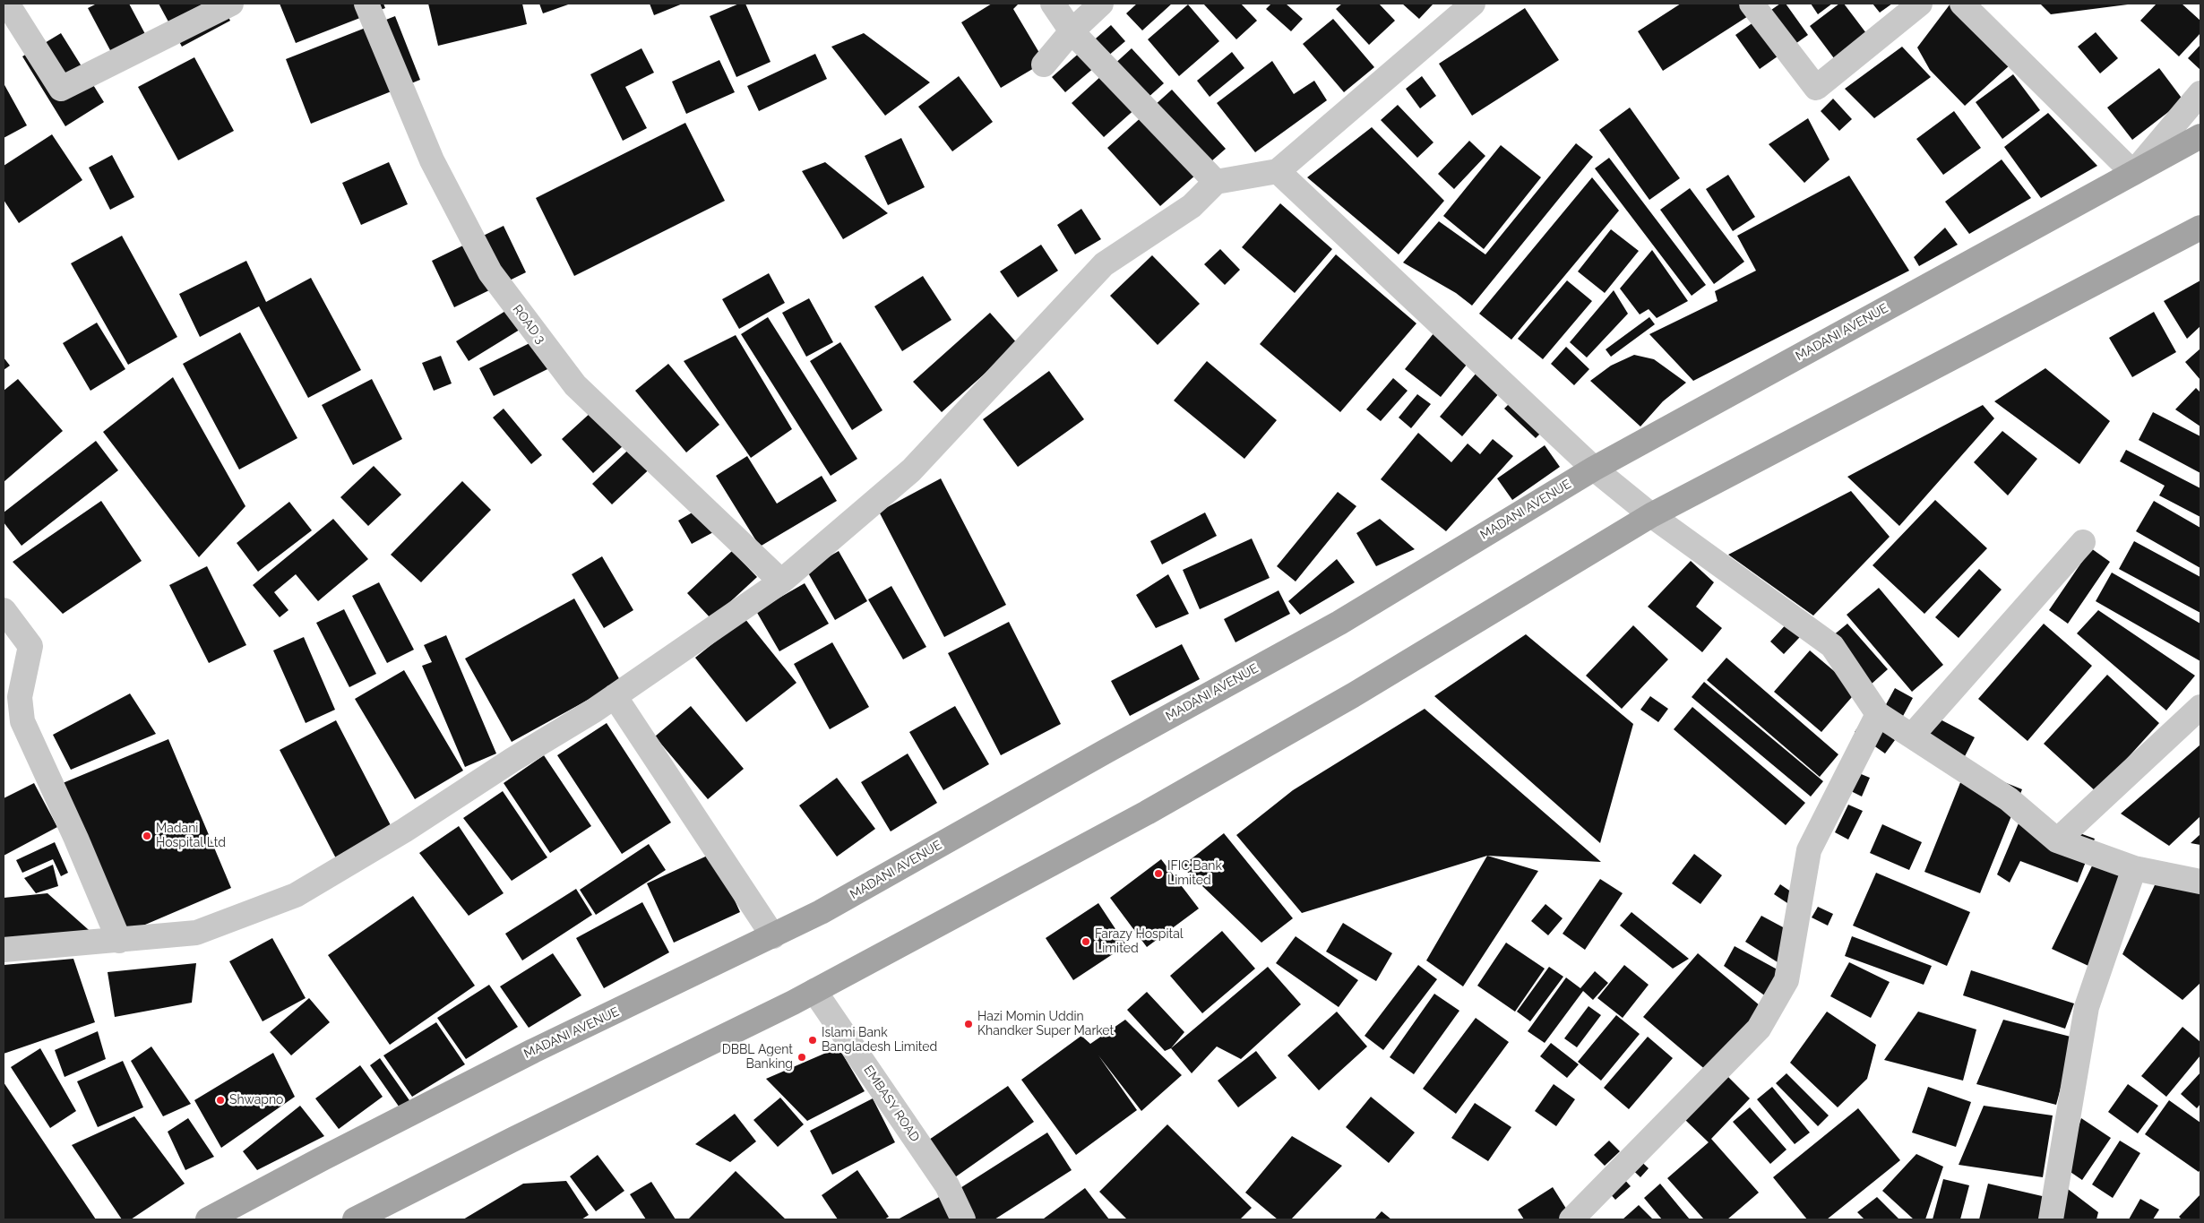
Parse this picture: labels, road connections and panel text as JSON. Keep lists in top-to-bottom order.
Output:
{
  "streets": {
    "main road": ["MADANI AVENUE"],
    "street": ["ROAD 3", "EMBASY ROAD"]
  },
  "places": [
    "Madani Hospital Ltd",
    "IFIC Bank Limited",
    "Farazy Hospital Limited",
    "Hazi Momin Uddin Khandker Super Market",
    "Islami Bank Bangladesh Limited",
    "DBBL Agent Banking",
    "Shwapno"
  ]
}
